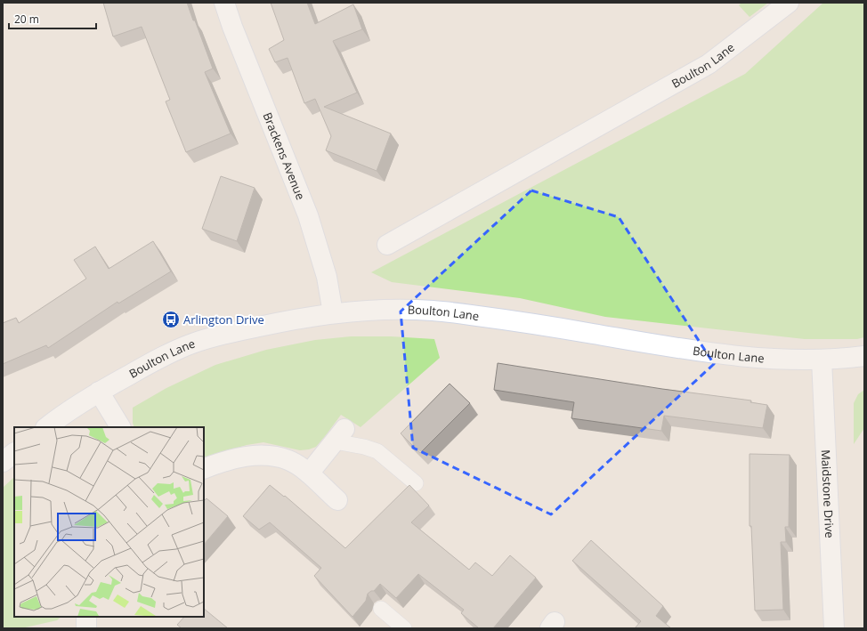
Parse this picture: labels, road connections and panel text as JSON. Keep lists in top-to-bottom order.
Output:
{
  "streets": {
    "street": ["Boulton Lane", "Brackens Avenue", "Maidstone Drive"]
  },
  "crossings": [
    ["Boulton Lane", "Brackens Avenue"],
    ["Boulton Lane", "Maidstone Drive"]
  ],
  "places": {
    "bus stop": ["Arlington Drive"]
  },
  "scale_bar": "20 m"
}
